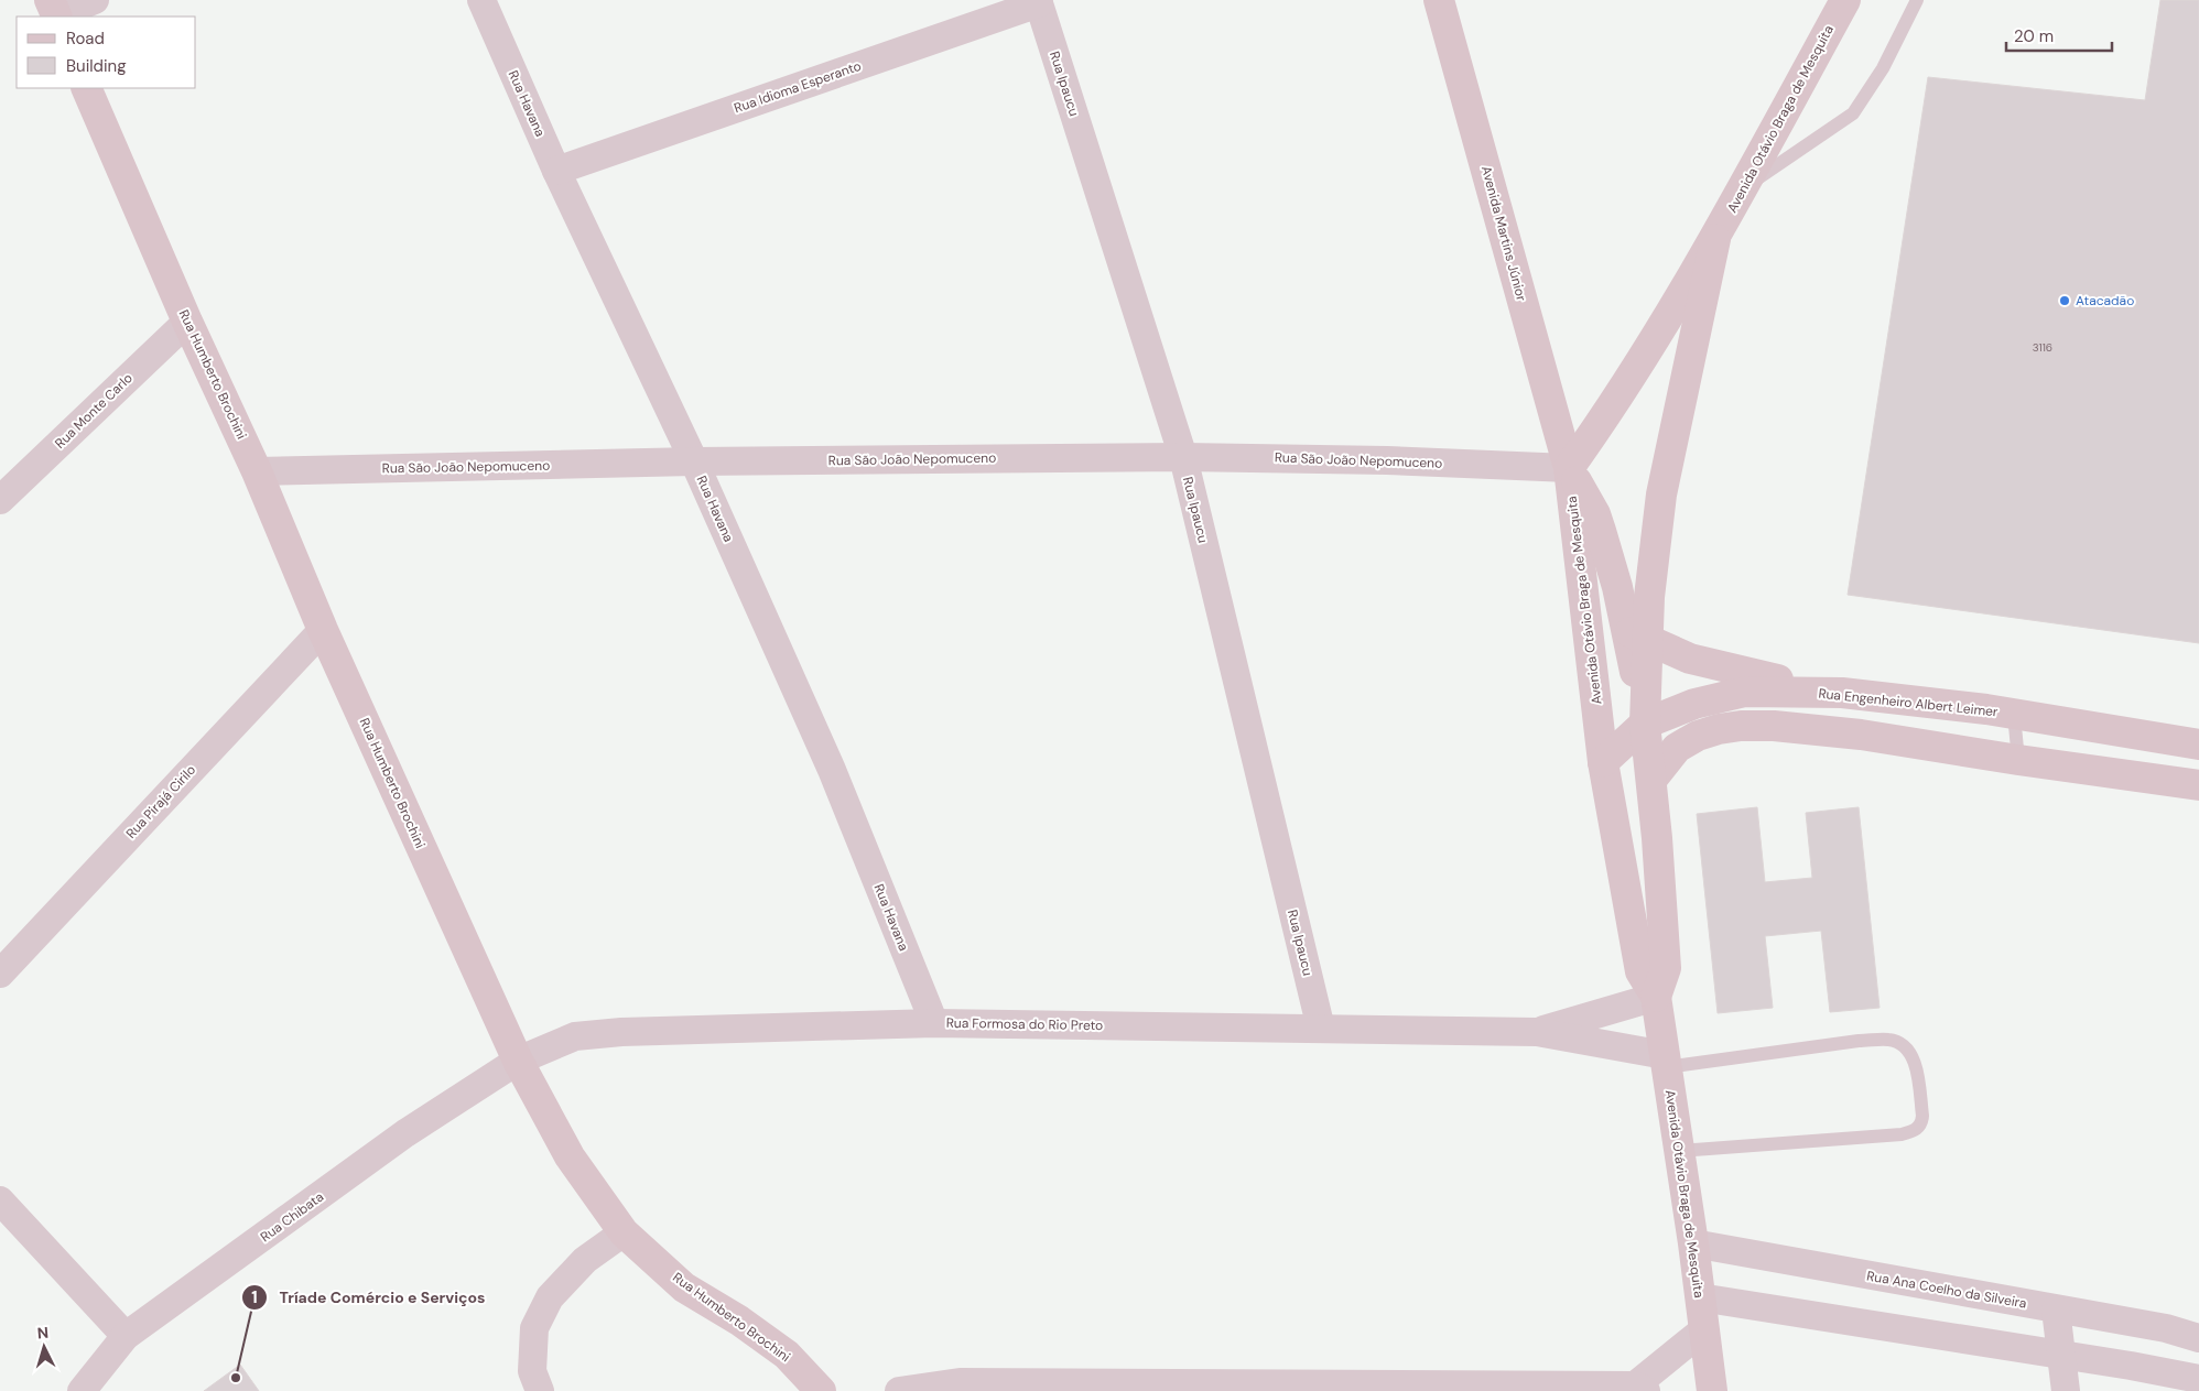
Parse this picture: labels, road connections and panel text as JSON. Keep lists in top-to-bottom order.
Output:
{
  "streets": {
    "street": [
      "Rua Ipaucu",
      "Rua Idioma Esperanto",
      "Rua Havana",
      "Avenida Otávio Braga de Mesquita",
      "Avenida Martins Júnior",
      "Rua Humberto Brochini",
      "Rua Monte Carlo",
      "Rua São João Nepomuceno",
      "Rua Engenheiro Albert Leimer",
      "Rua Pirajá Cirilo",
      "Rua Formosa do Rio Preto",
      "Rua Chibata",
      "Rua Ana Coelho da Silveira"
    ]
  },
  "crossings": [
    ["Rua Ipaucu", "Rua Idioma Esperanto"],
    ["Rua Ipaucu", "Rua São João Nepomuceno"],
    ["Rua Ipaucu", "Rua Formosa do Rio Preto"],
    ["Rua Idioma Esperanto", "Rua Havana"],
    ["Rua Havana", "Rua São João Nepomuceno"],
    ["Rua Havana", "Rua Formosa do Rio Preto"],
    ["Avenida Otávio Braga de Mesquita", "Avenida Martins Júnior"],
    ["Avenida Otávio Braga de Mesquita", "Rua São João Nepomuceno"],
    ["Avenida Otávio Braga de Mesquita", "Rua Engenheiro Albert Leimer"],
    ["Avenida Otávio Braga de Mesquita", "Rua Formosa do Rio Preto"],
    ["Avenida Otávio Braga de Mesquita", "Rua Ana Coelho da Silveira"],
    ["Avenida Martins Júnior", "Rua São João Nepomuceno"],
    ["Rua Humberto Brochini", "Rua Monte Carlo"],
    ["Rua Humberto Brochini", "Rua São João Nepomuceno"],
    ["Rua Humberto Brochini", "Rua Pirajá Cirilo"],
    ["Rua Humberto Brochini", "Rua Formosa do Rio Preto"],
    ["Rua Humberto Brochini", "Rua Chibata"],
    ["Rua Formosa do Rio Preto", "Rua Chibata"]
  ],
  "places": ["Atacadão", "Tríade Comércio e Serviços"],
  "house_numbers": ["3116"],
  "legend": ["Road", "Building"],
  "scale_bar": "20 m",
  "north": "top"
}
